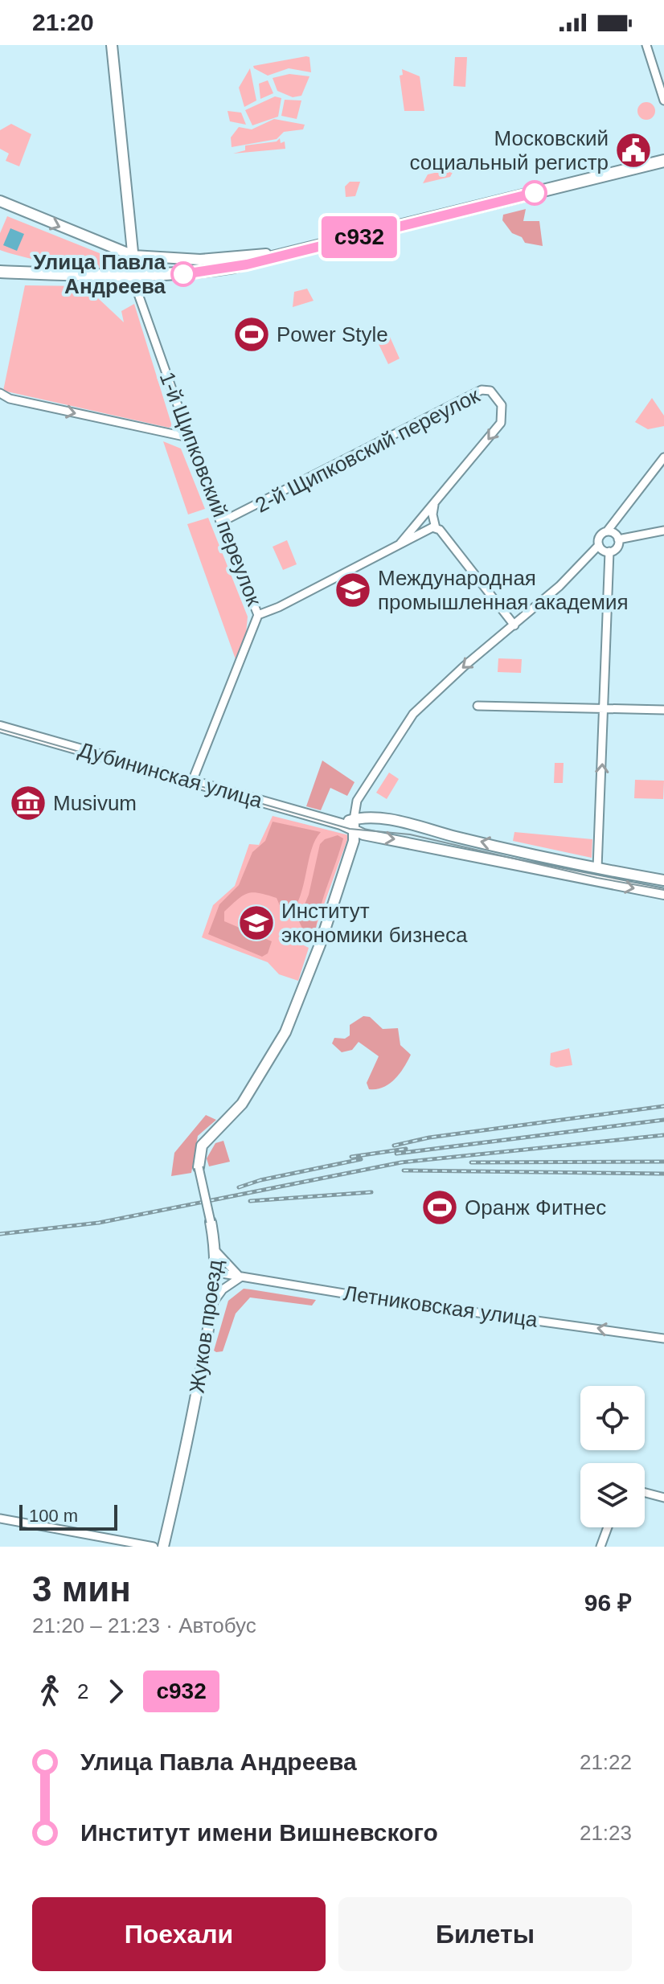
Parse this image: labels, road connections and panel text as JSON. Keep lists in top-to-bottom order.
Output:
{
  "streets": {
    "street": [
      "2-й Щипковский переулок",
      "1-й Щипковский переулок",
      "Дубининская улица",
      "Летниковская улица",
      "Жуков проезд"
    ]
  },
  "crossings": [
    ["2-й Щипковский переулок", "1-й Щипковский переулок"],
    ["Дубининская улица", "Жуков проезд"],
    ["Летниковская улица", "Жуков проезд"]
  ],
  "one_way": ["Летниковская улица"],
  "places": {
    "public building": ["Московский социальный регистр"],
    "other": ["Улица Павла Андреева"],
    "sports": ["Power Style", "Оранж Фитнес"],
    "school or university": ["Международная промышленная академия", "Институт экономики бизнеса"],
    "museum": ["Musivum"]
  },
  "lines": ["bus line с932"],
  "scale_bar": "100 m",
  "page": {
    "status": "21:20",
    "on_map": "с932",
    "scale": "100 m",
    "heading": ["3 мин", "21:20 – 21:23 · Автобус", "96 ₽"],
    "legs": ["2", "с932"],
    "list": [
      {
        "name": "Улица Павла Андреева",
        "value": "21:22"
      },
      {
        "name": "Институт имени Вишневского",
        "value": "21:23"
      }
    ],
    "buttons": ["Поехали", "Билеты"]
  }
}
